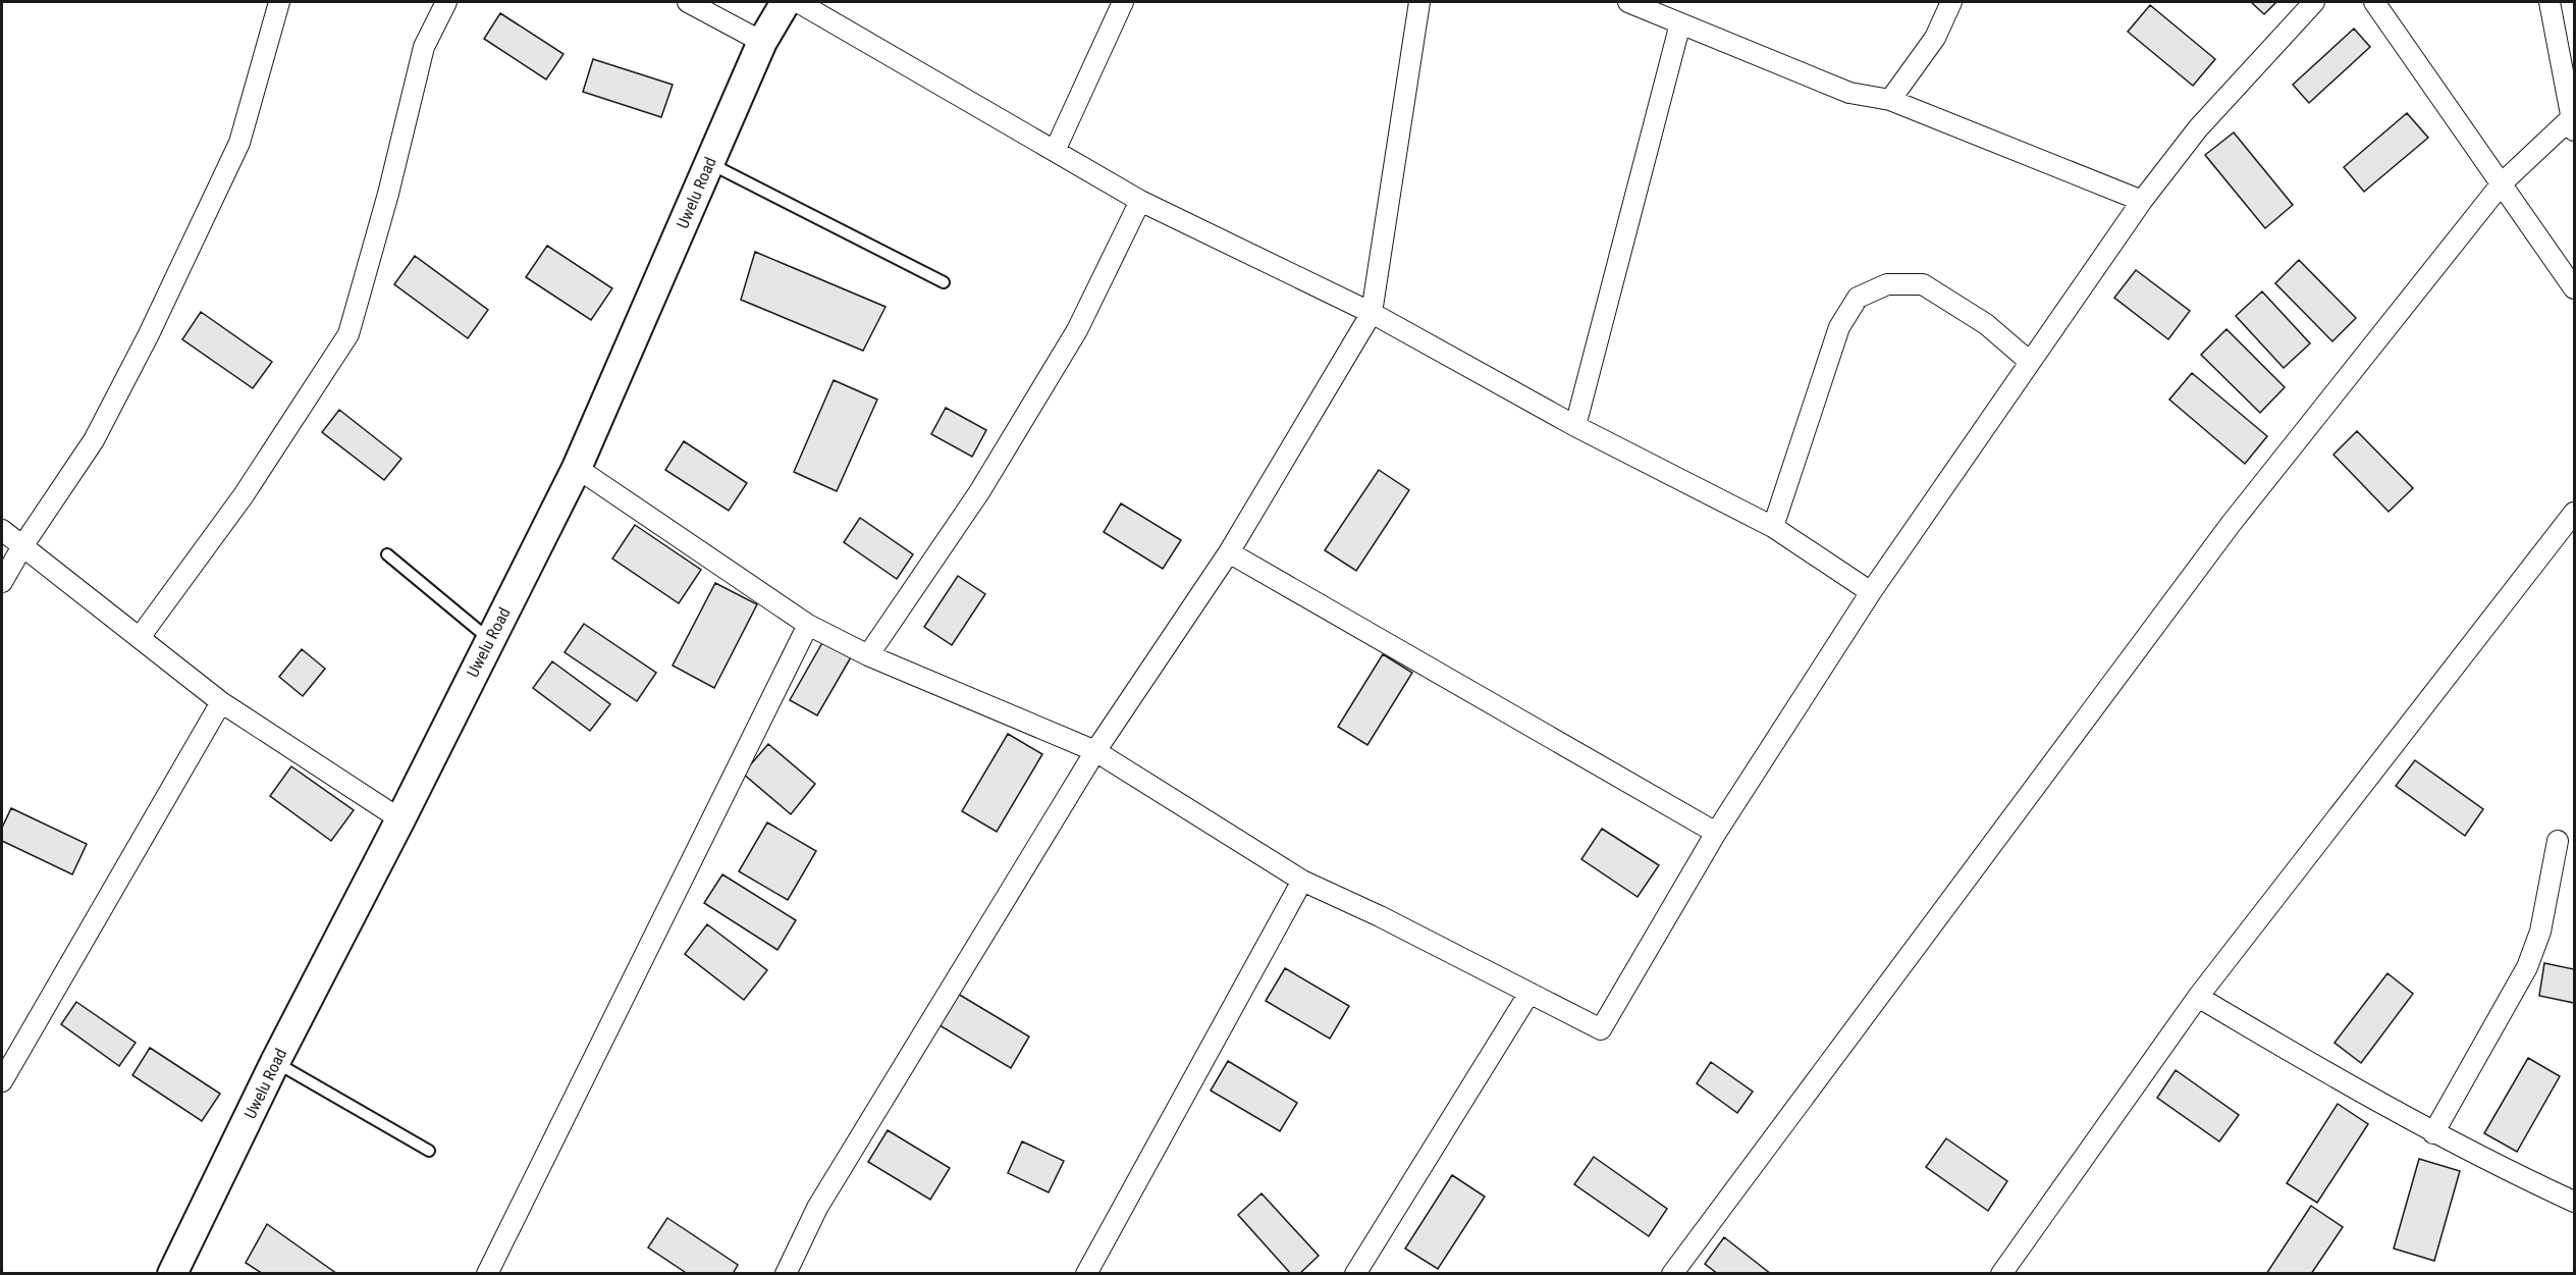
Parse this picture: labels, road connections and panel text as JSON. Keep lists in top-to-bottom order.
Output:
{
  "streets": {
    "street": ["Uwelu Road"]
  }
}
